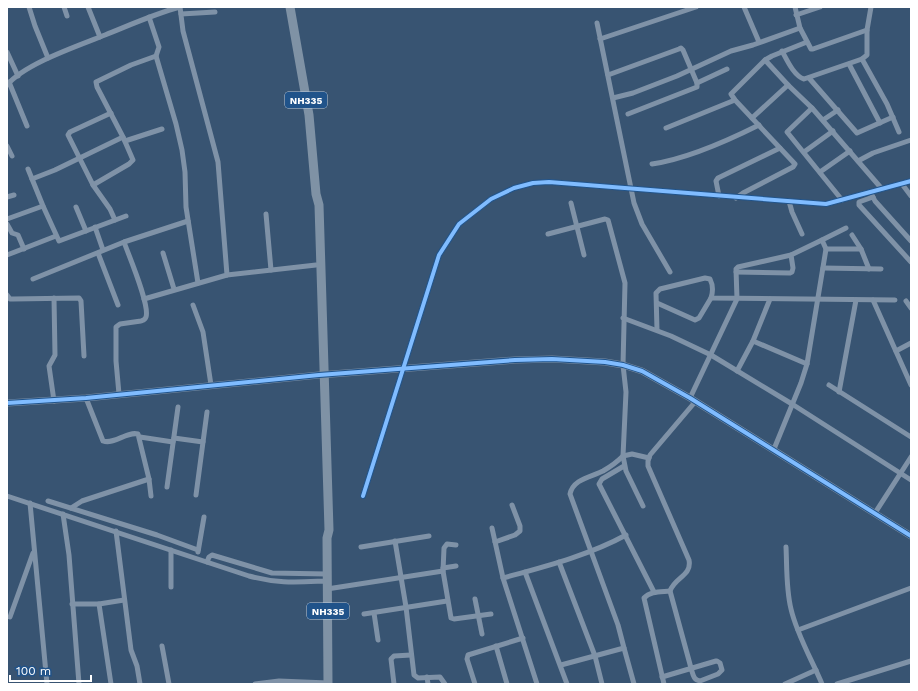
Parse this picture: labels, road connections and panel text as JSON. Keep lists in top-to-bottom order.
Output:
{
  "streets": {
    "highway": ["NH335"]
  },
  "scale_bar": "100 m"
}
